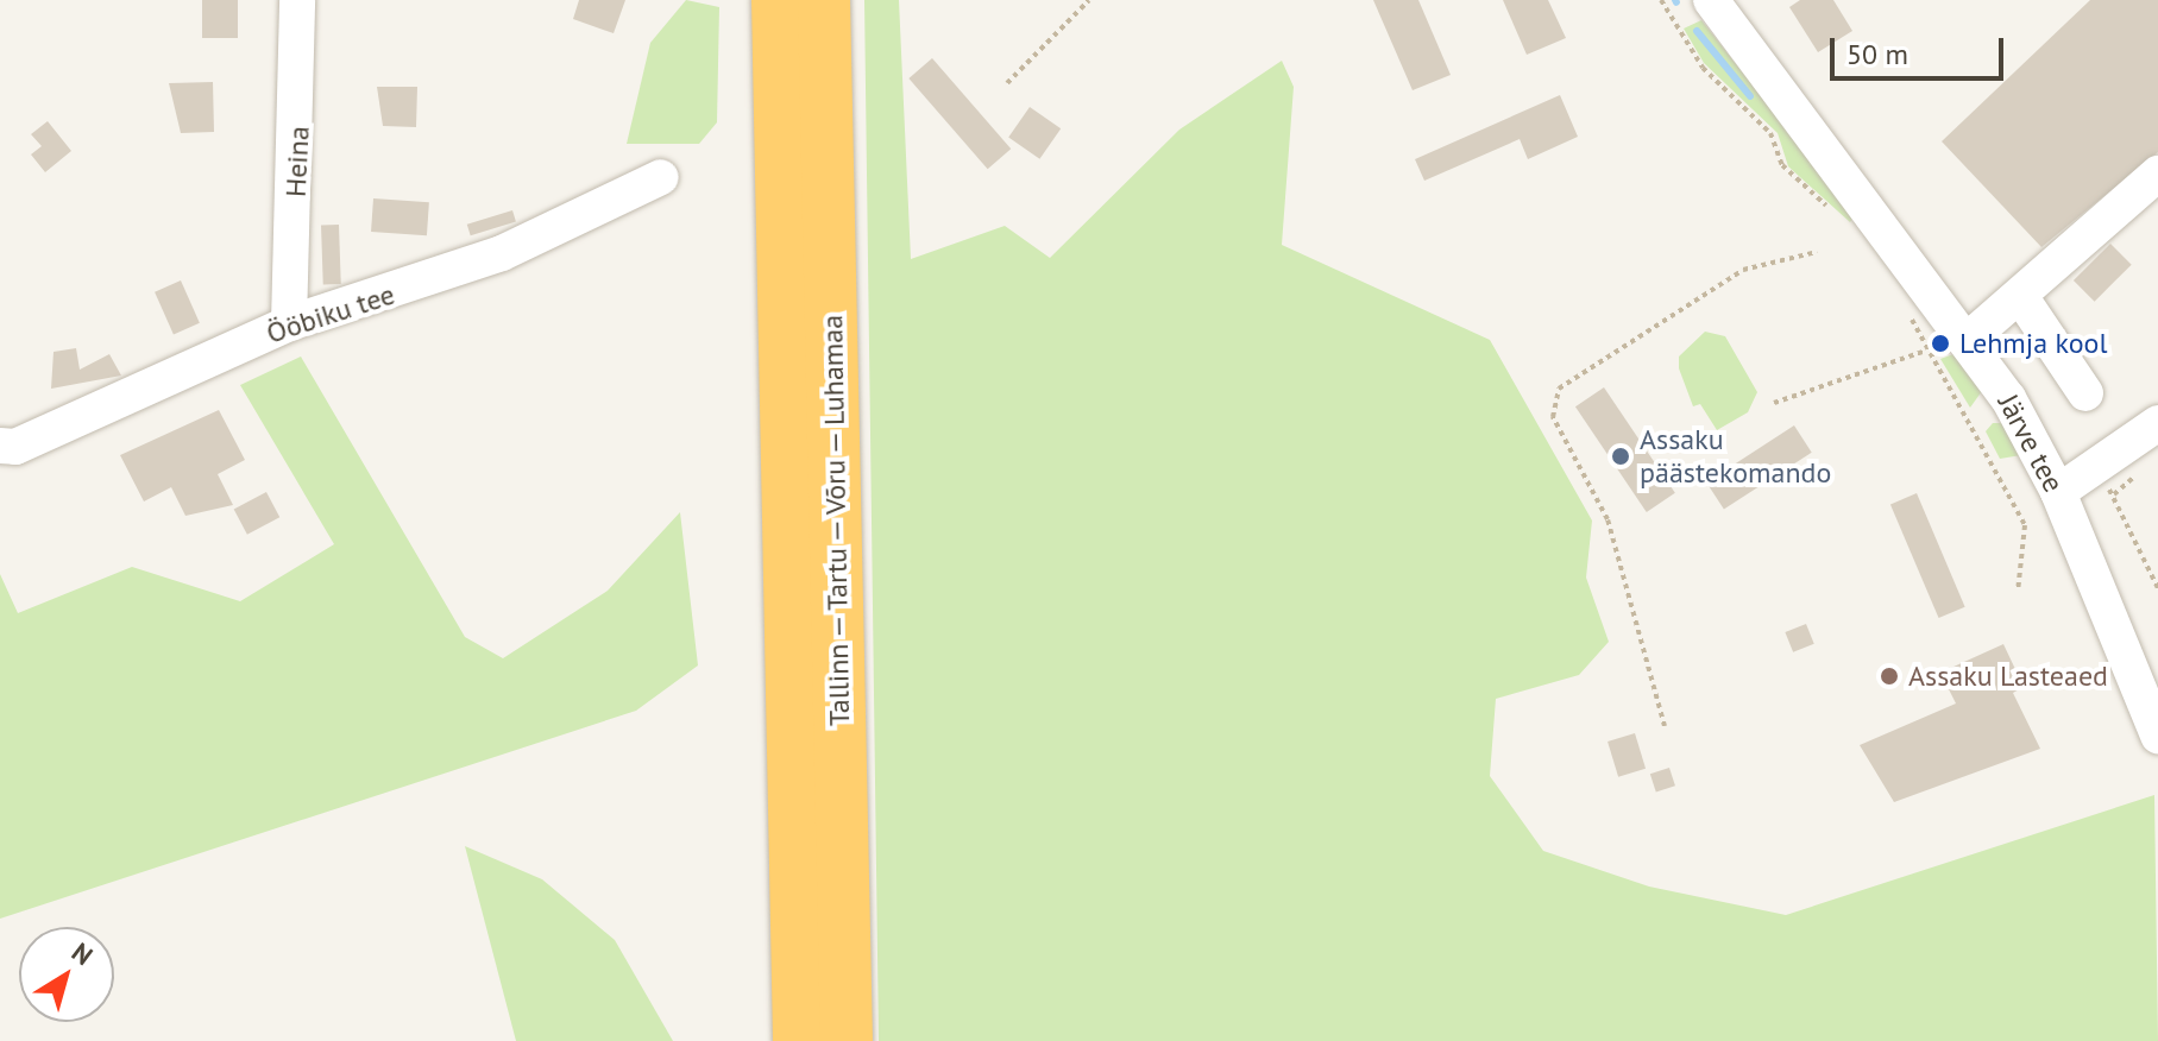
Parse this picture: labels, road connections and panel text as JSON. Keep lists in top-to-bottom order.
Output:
{
  "streets": {
    "highway": ["Tallinn — Tartu — Võru — Luhamaa"],
    "street": ["Heina", "Ööbiku tee", "Järve tee"]
  },
  "crossings": [
    ["Heina", "Ööbiku tee"]
  ],
  "places": ["Lehmja kool", "Assaku päästekomando", "Assaku Lasteaed"],
  "scale_bar": "50 m",
  "north": "top right"
}
